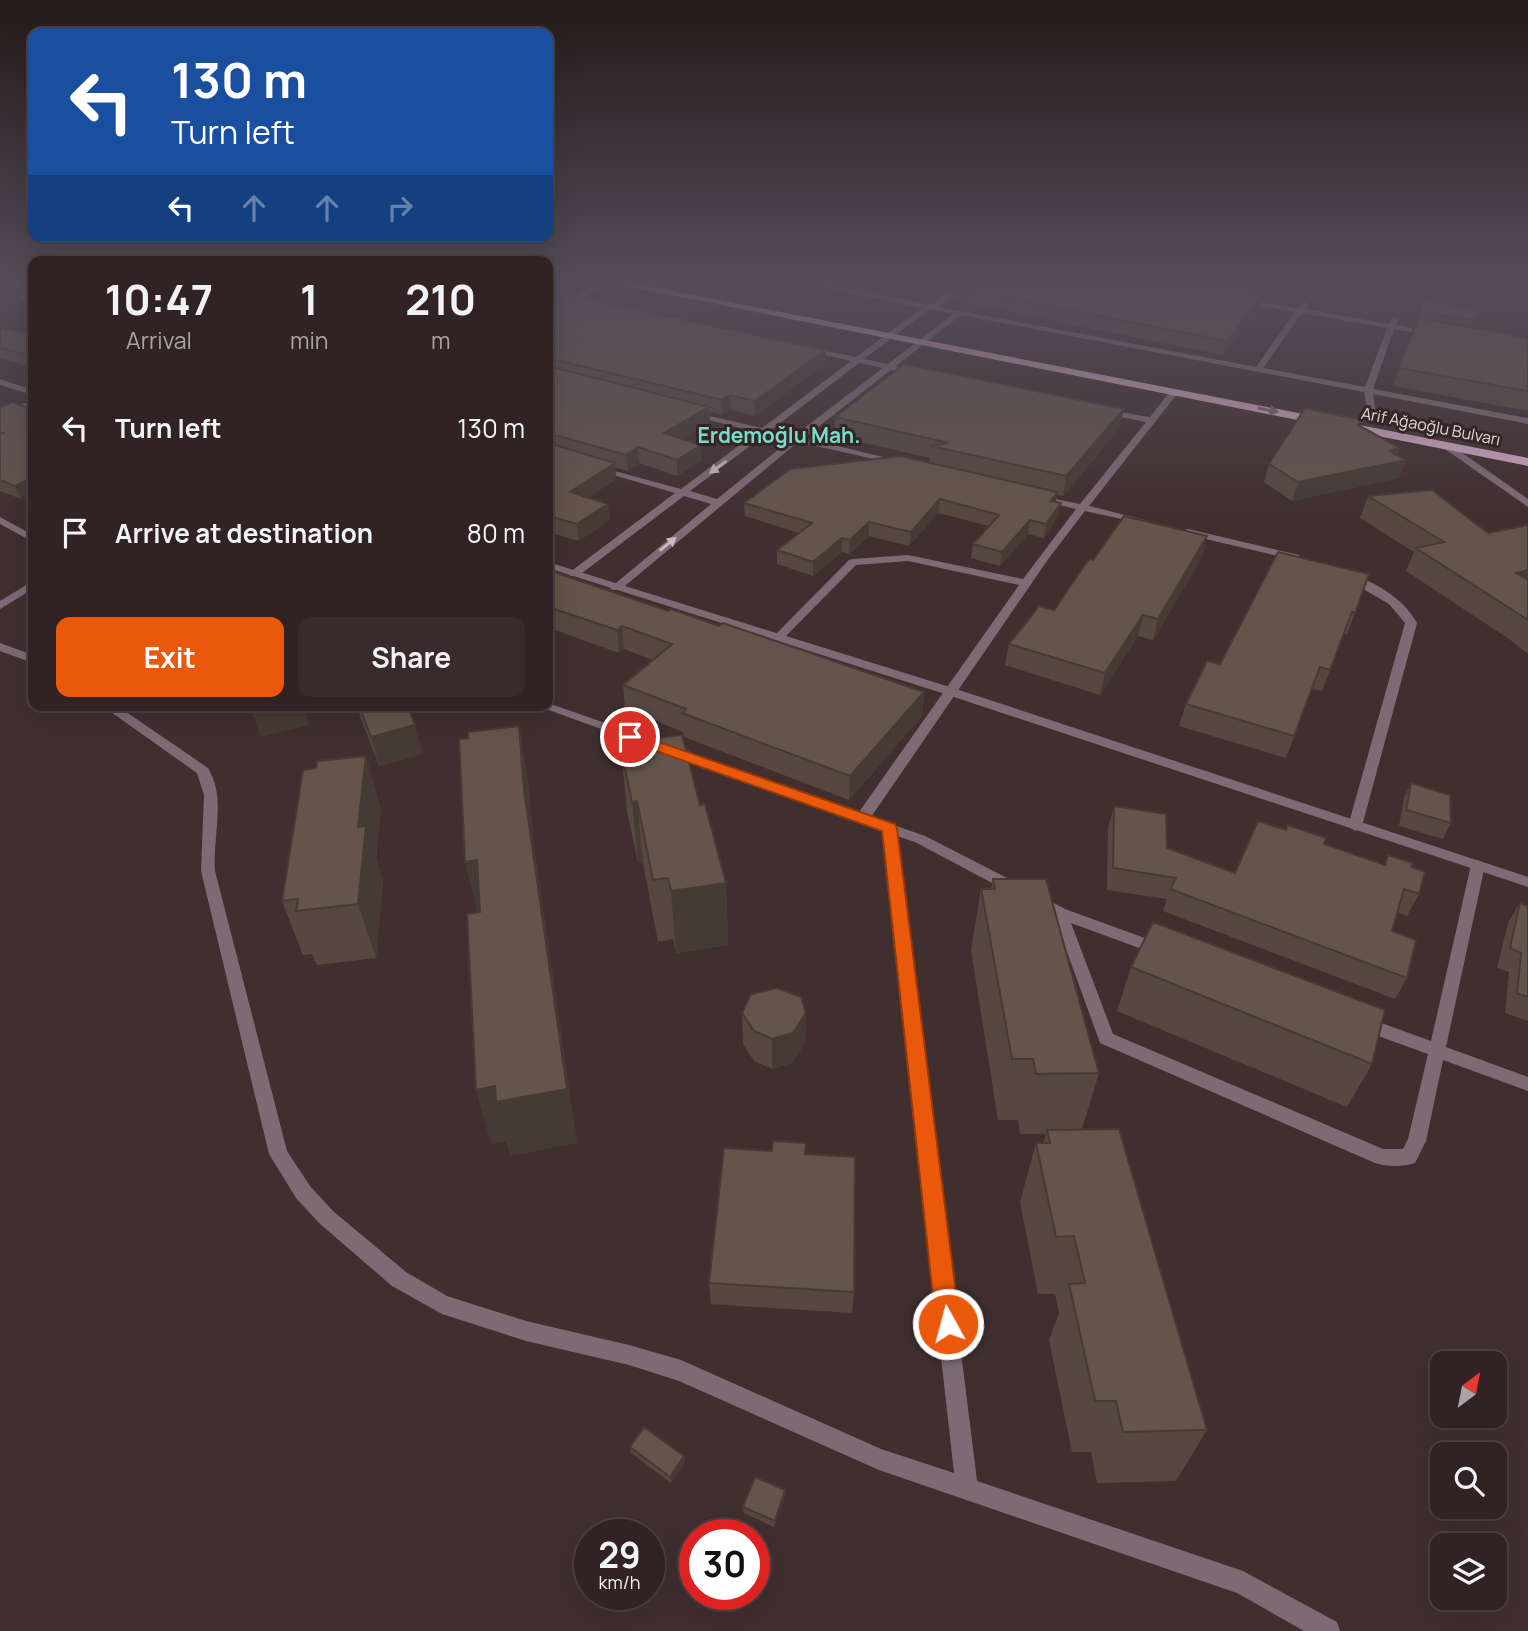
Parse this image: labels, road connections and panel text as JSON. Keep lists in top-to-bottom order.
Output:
{
  "streets": {
    "highway": ["Arif Ağaoğlu Bulvarı"]
  },
  "districts": ["Erdemoğlu Mah."],
  "north": "top right",
  "page": {
    "turn": ["130 m", "Turn left"],
    "eta": [
      "10:47",
      "Arrival",
      "1",
      "min",
      "210",
      "m"
    ],
    "list": [
      {
        "name": "Turn left",
        "value": "130 m"
      },
      {
        "name": "Arrive at destination",
        "value": "80 m"
      }
    ],
    "buttons": ["Exit", "Share"],
    "speed": "29 km/h",
    "limit": "30"
  }
}
